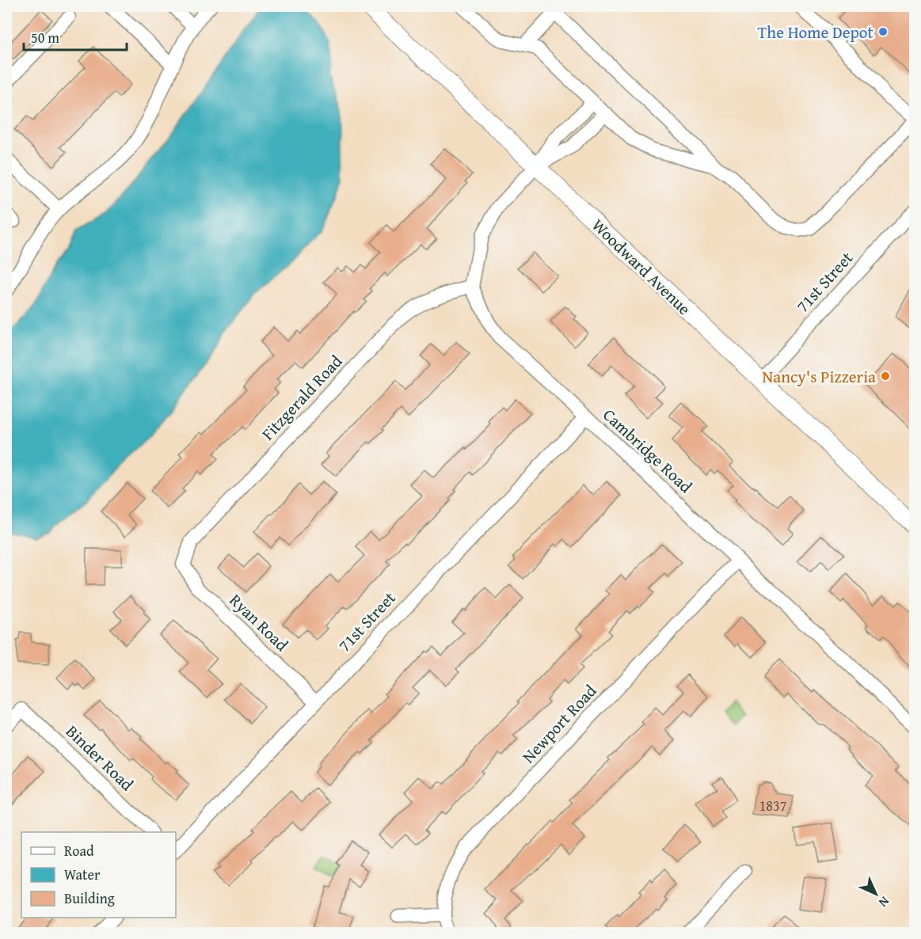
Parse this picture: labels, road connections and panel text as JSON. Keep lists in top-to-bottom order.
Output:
{
  "streets": {
    "main road": ["Woodward Avenue"],
    "street": [
      "71st Street",
      "Fitzgerald Road",
      "Cambridge Road",
      "Ryan Road",
      "Newport Road",
      "Binder Road"
    ]
  },
  "crossings": [
    ["Woodward Avenue", "71st Street"],
    ["71st Street", "Cambridge Road"],
    ["71st Street", "Ryan Road"],
    ["Fitzgerald Road", "Cambridge Road"],
    ["Fitzgerald Road", "Ryan Road"],
    ["Cambridge Road", "Newport Road"]
  ],
  "places": ["The Home Depot", "Nancy's Pizzeria"],
  "house_numbers": ["1837"],
  "legend": ["Road", "Water", "Building"],
  "scale_bar": "50 m",
  "north": "bottom right"
}
